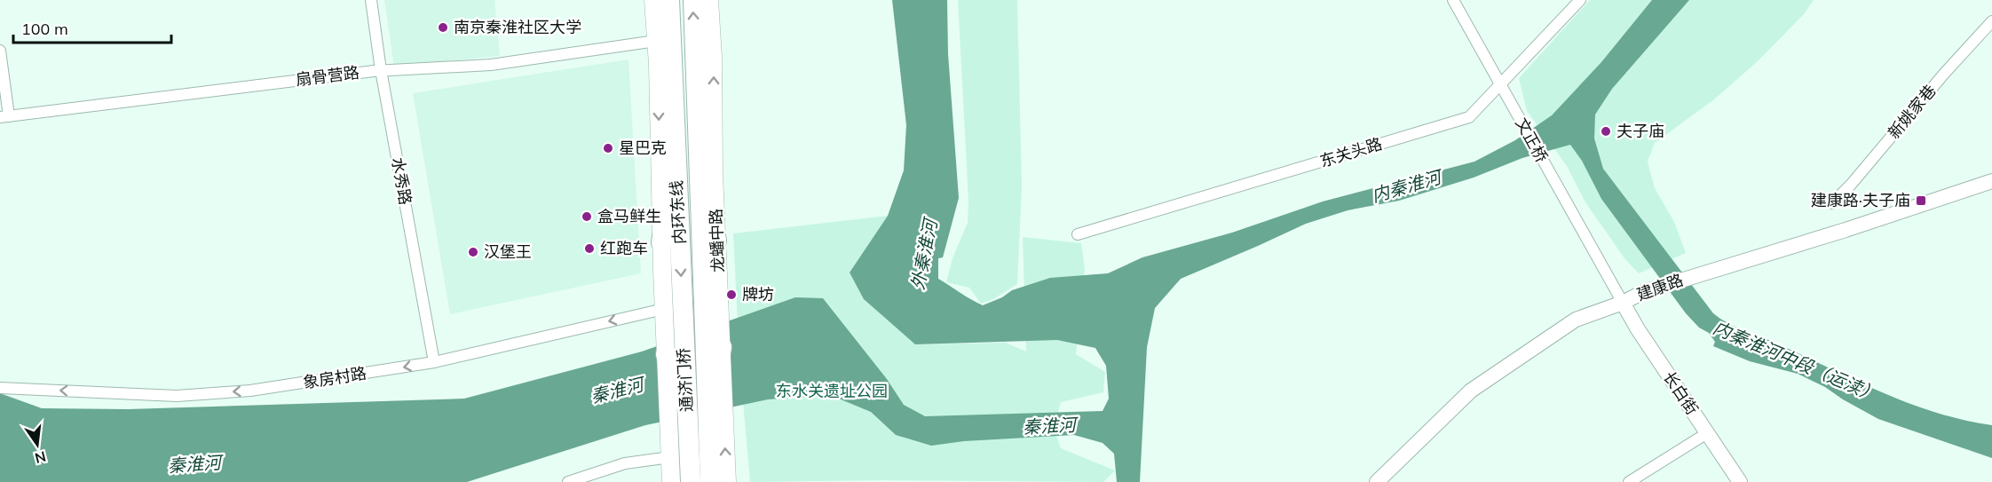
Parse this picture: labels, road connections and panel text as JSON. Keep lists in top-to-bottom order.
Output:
{
  "streets": {
    "highway": ["内环东线", "通济门桥"],
    "main road": ["龙蟠中路", "建康路", "长白街"],
    "street": [
      "扇骨营路",
      "新姚家巷",
      "文正桥",
      "东关头路",
      "水秀路",
      "象房村路"
    ]
  },
  "crossings": [
    ["扇骨营路", "水秀路"],
    ["文正桥", "东关头路"],
    ["文正桥", "建康路"],
    ["文正桥", "长白街"],
    ["水秀路", "象房村路"],
    ["内环东线", "龙蟠中路"],
    ["内环东线", "通济门桥"],
    ["龙蟠中路", "通济门桥"],
    ["建康路", "长白街"]
  ],
  "one_way": ["象房村路"],
  "water": [
    "内秦淮河",
    "外秦淮河",
    "内秦淮河中段（运渎）",
    "秦淮河"
  ],
  "parks": ["东水关遗址公园"],
  "places": {
    "other": [
      "南京秦淮社区大学",
      "夫子庙",
      "星巴克",
      "盒马鲜生",
      "红跑车",
      "汉堡王",
      "牌坊"
    ],
    "transit": ["建康路·夫子庙"]
  },
  "scale_bar": "100 m",
  "north": "bottom"
}
